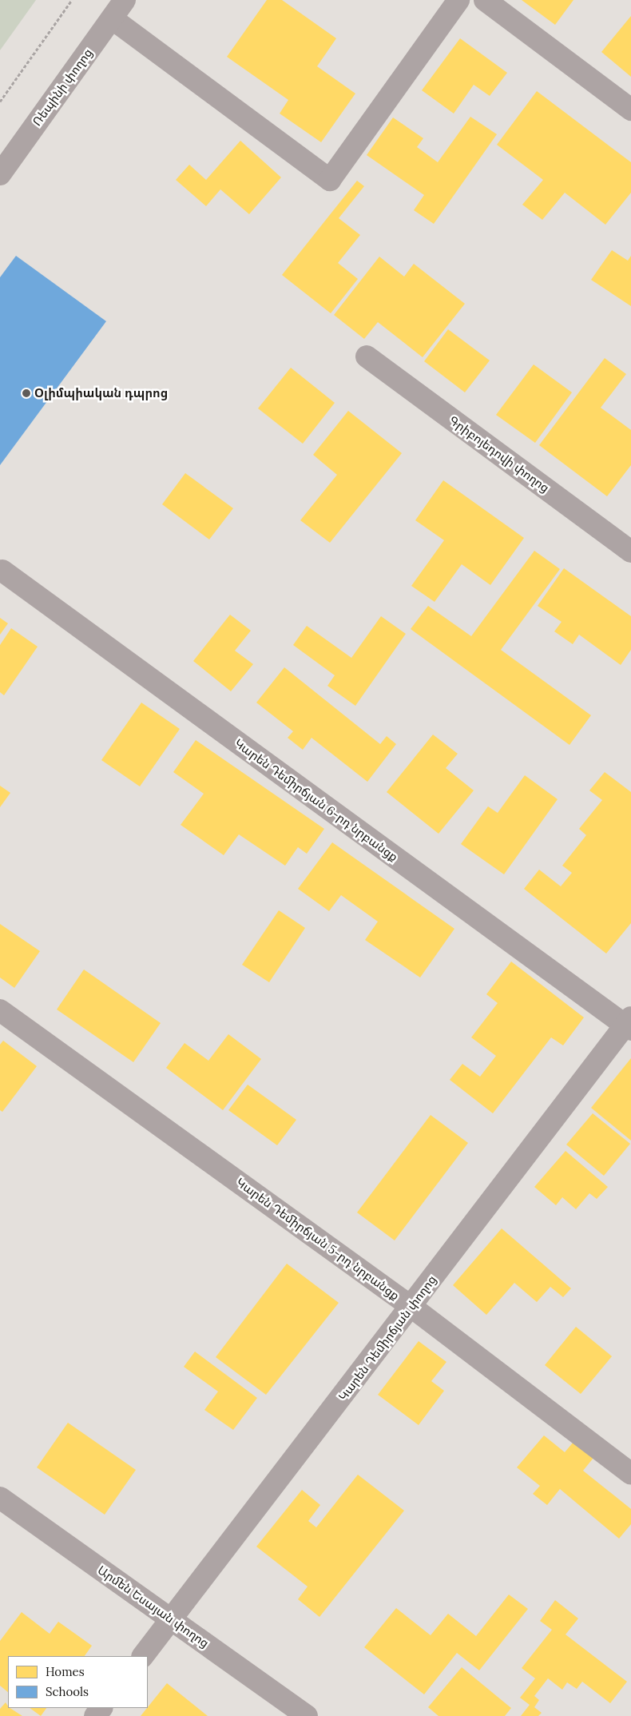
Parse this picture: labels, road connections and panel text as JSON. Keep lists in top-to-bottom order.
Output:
{
  "streets": {
    "street": [
      "Ռեպինի փողոց",
      "Գրիբոյեդովի փողոց",
      "Կարեն Դեմիրճյան 6-րդ նրբանցք",
      "Կարեն Դեմիրճյան 5-րդ նրբանցք",
      "Կարեն Դեմիրճյան փողոց",
      "Արմեն Եսայան փողոց"
    ]
  },
  "crossings": [
    ["Կարեն Դեմիրճյան 6-րդ նրբանցք", "Կարեն Դեմիրճյան փողոց"],
    ["Կարեն Դեմիրճյան 5-րդ նրբանցք", "Կարեն Դեմիրճյան փողոց"],
    ["Կարեն Դեմիրճյան փողոց", "Արմեն Եսայան փողոց"]
  ],
  "places": ["Օլիմպիական դպրոց"],
  "legend": ["Homes", "Schools"]
}
